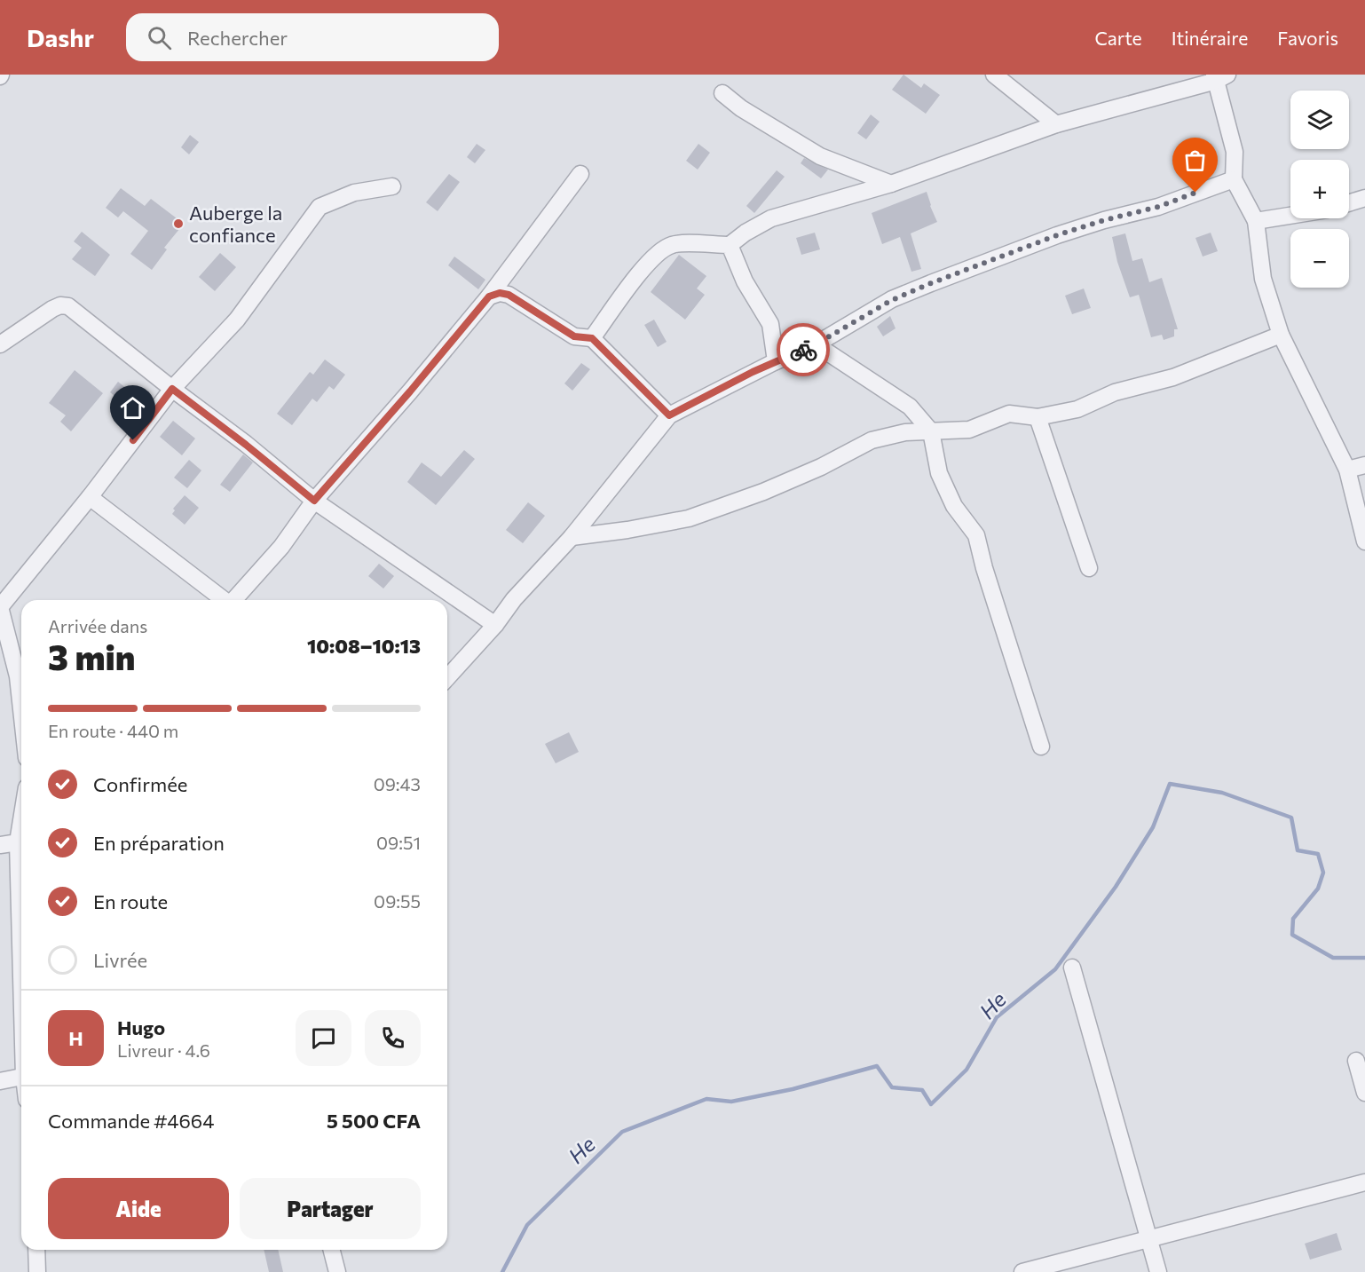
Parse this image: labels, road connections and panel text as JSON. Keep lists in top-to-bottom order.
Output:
{
  "water": ["He"],
  "places": ["Auberge la confiance"],
  "page": {
    "header": "Dashr",
    "search": "Rechercher",
    "nav": ["Carte", "Itinéraire", "Favoris"],
    "map_buttons": ["+", "−"],
    "heading": ["3 min", "Arrivée dans", "10:08–10:13"],
    "panel": [
      "Hugo",
      "Livreur · 4.6",
      "Commande #4664",
      "5 500 CFA"
    ],
    "bar": "En route · 440 m",
    "list": [
      ["Confirmée", "09:43"],
      ["En préparation", "09:51"],
      ["En route", "09:55"],
      "Livrée"
    ],
    "round": "H",
    "buttons": ["Aide", "Partager"]
  }
}
